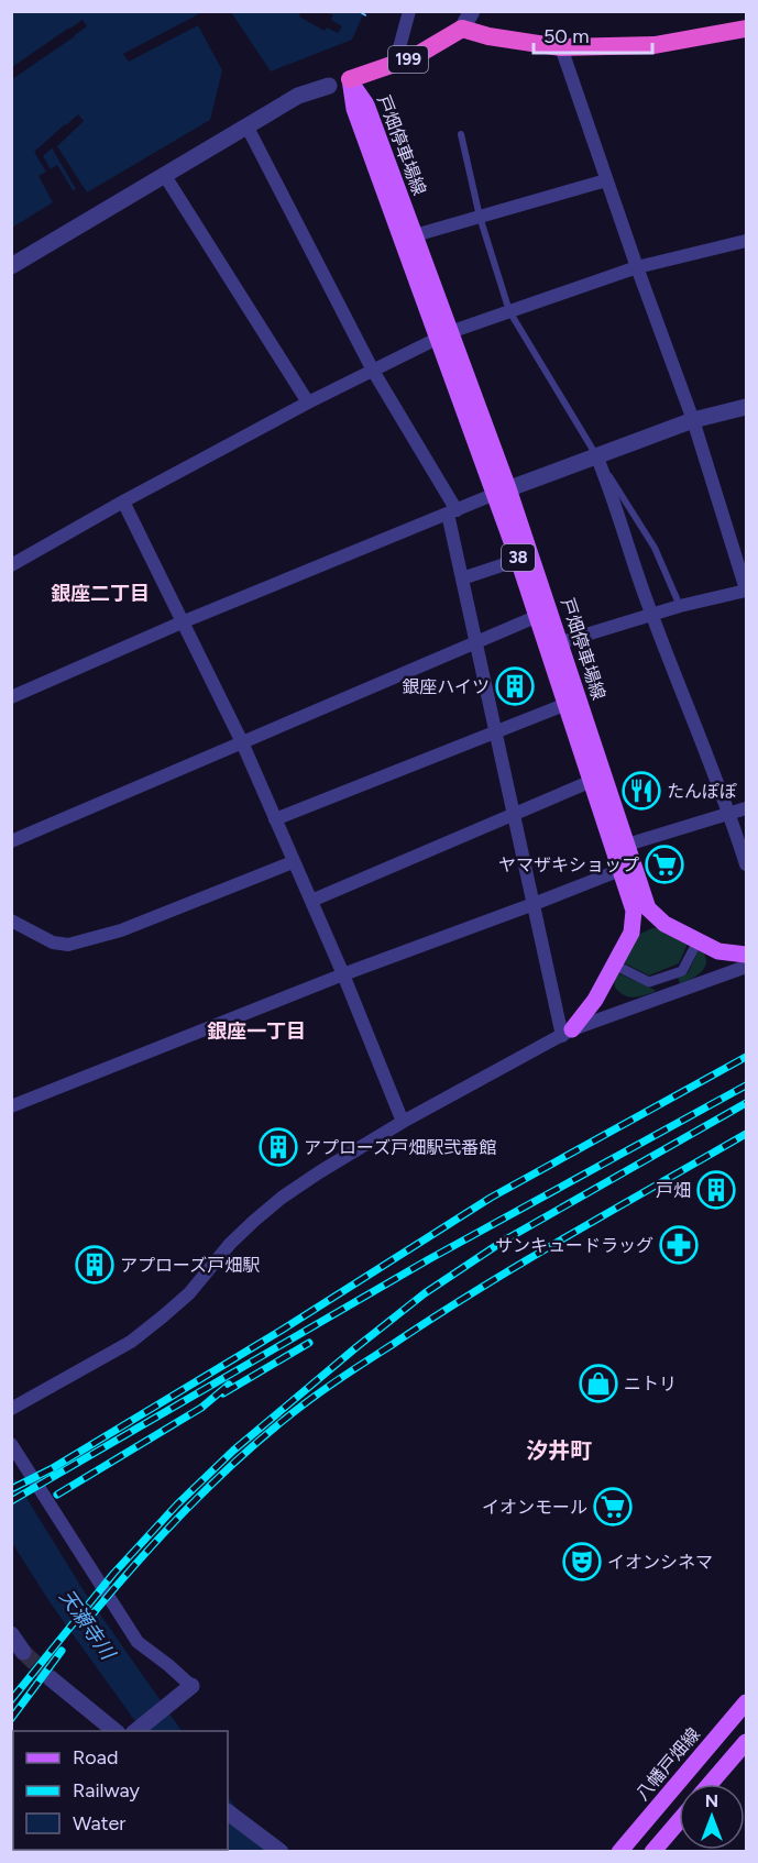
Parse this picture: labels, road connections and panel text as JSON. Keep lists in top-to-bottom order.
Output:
{
  "streets": {
    "highway": ["199"],
    "main road": ["戸畑停車場線", "38", "八幡戸畑線"]
  },
  "crossings": [
    ["199", "戸畑停車場線"]
  ],
  "districts": ["銀座二丁目", "銀座一丁目", "汐井町"],
  "water": ["天瀬寺川"],
  "places": {
    "building": [
      "銀座ハイツ",
      "アプローズ戸畑駅弐番館",
      "戸畑",
      "アプローズ戸畑駅"
    ],
    "restaurant": ["たんぽぽ"],
    "supermarket": ["ヤマザキショップ", "イオンモール"],
    "pharmacy": ["サンキュードラッグ"],
    "shop": ["ニトリ"],
    "theatre": ["イオンシネマ"]
  },
  "legend": ["Road", "Railway", "Water"],
  "scale_bar": "50 m",
  "north": "top"
}
